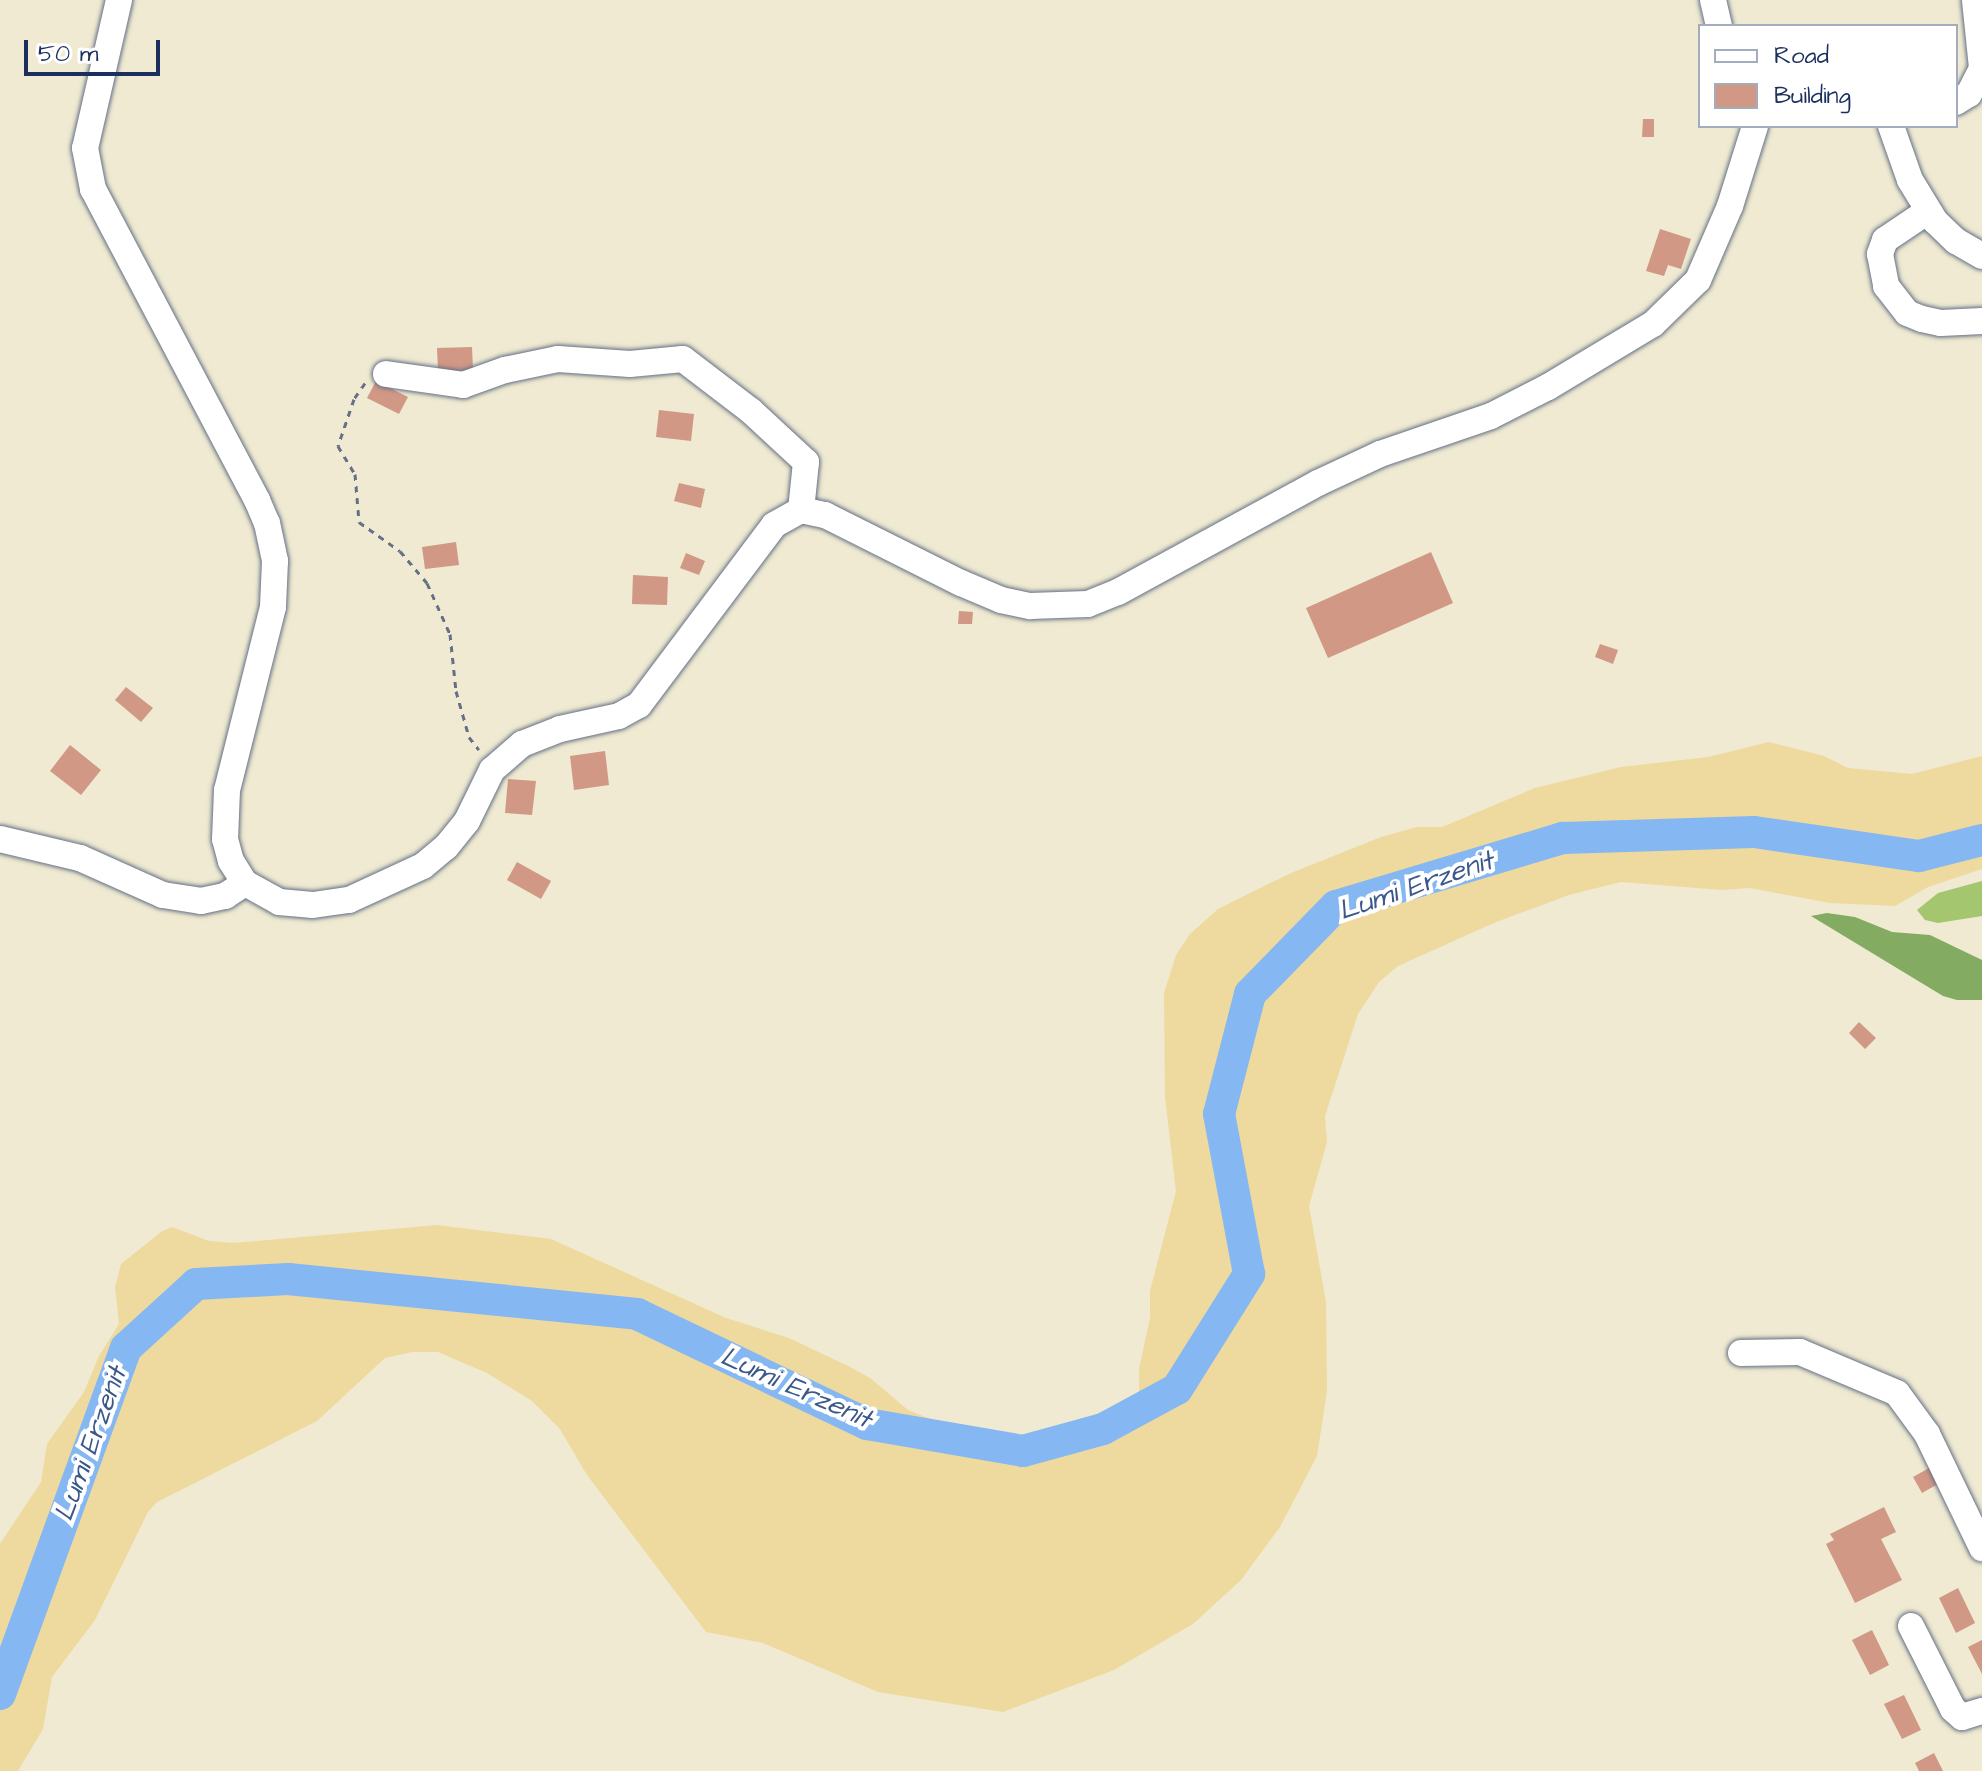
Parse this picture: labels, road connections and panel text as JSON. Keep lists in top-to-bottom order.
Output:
{
  "water": ["Lumi Erzenit"],
  "legend": ["Road", "Building"],
  "scale_bar": "50 m"
}
